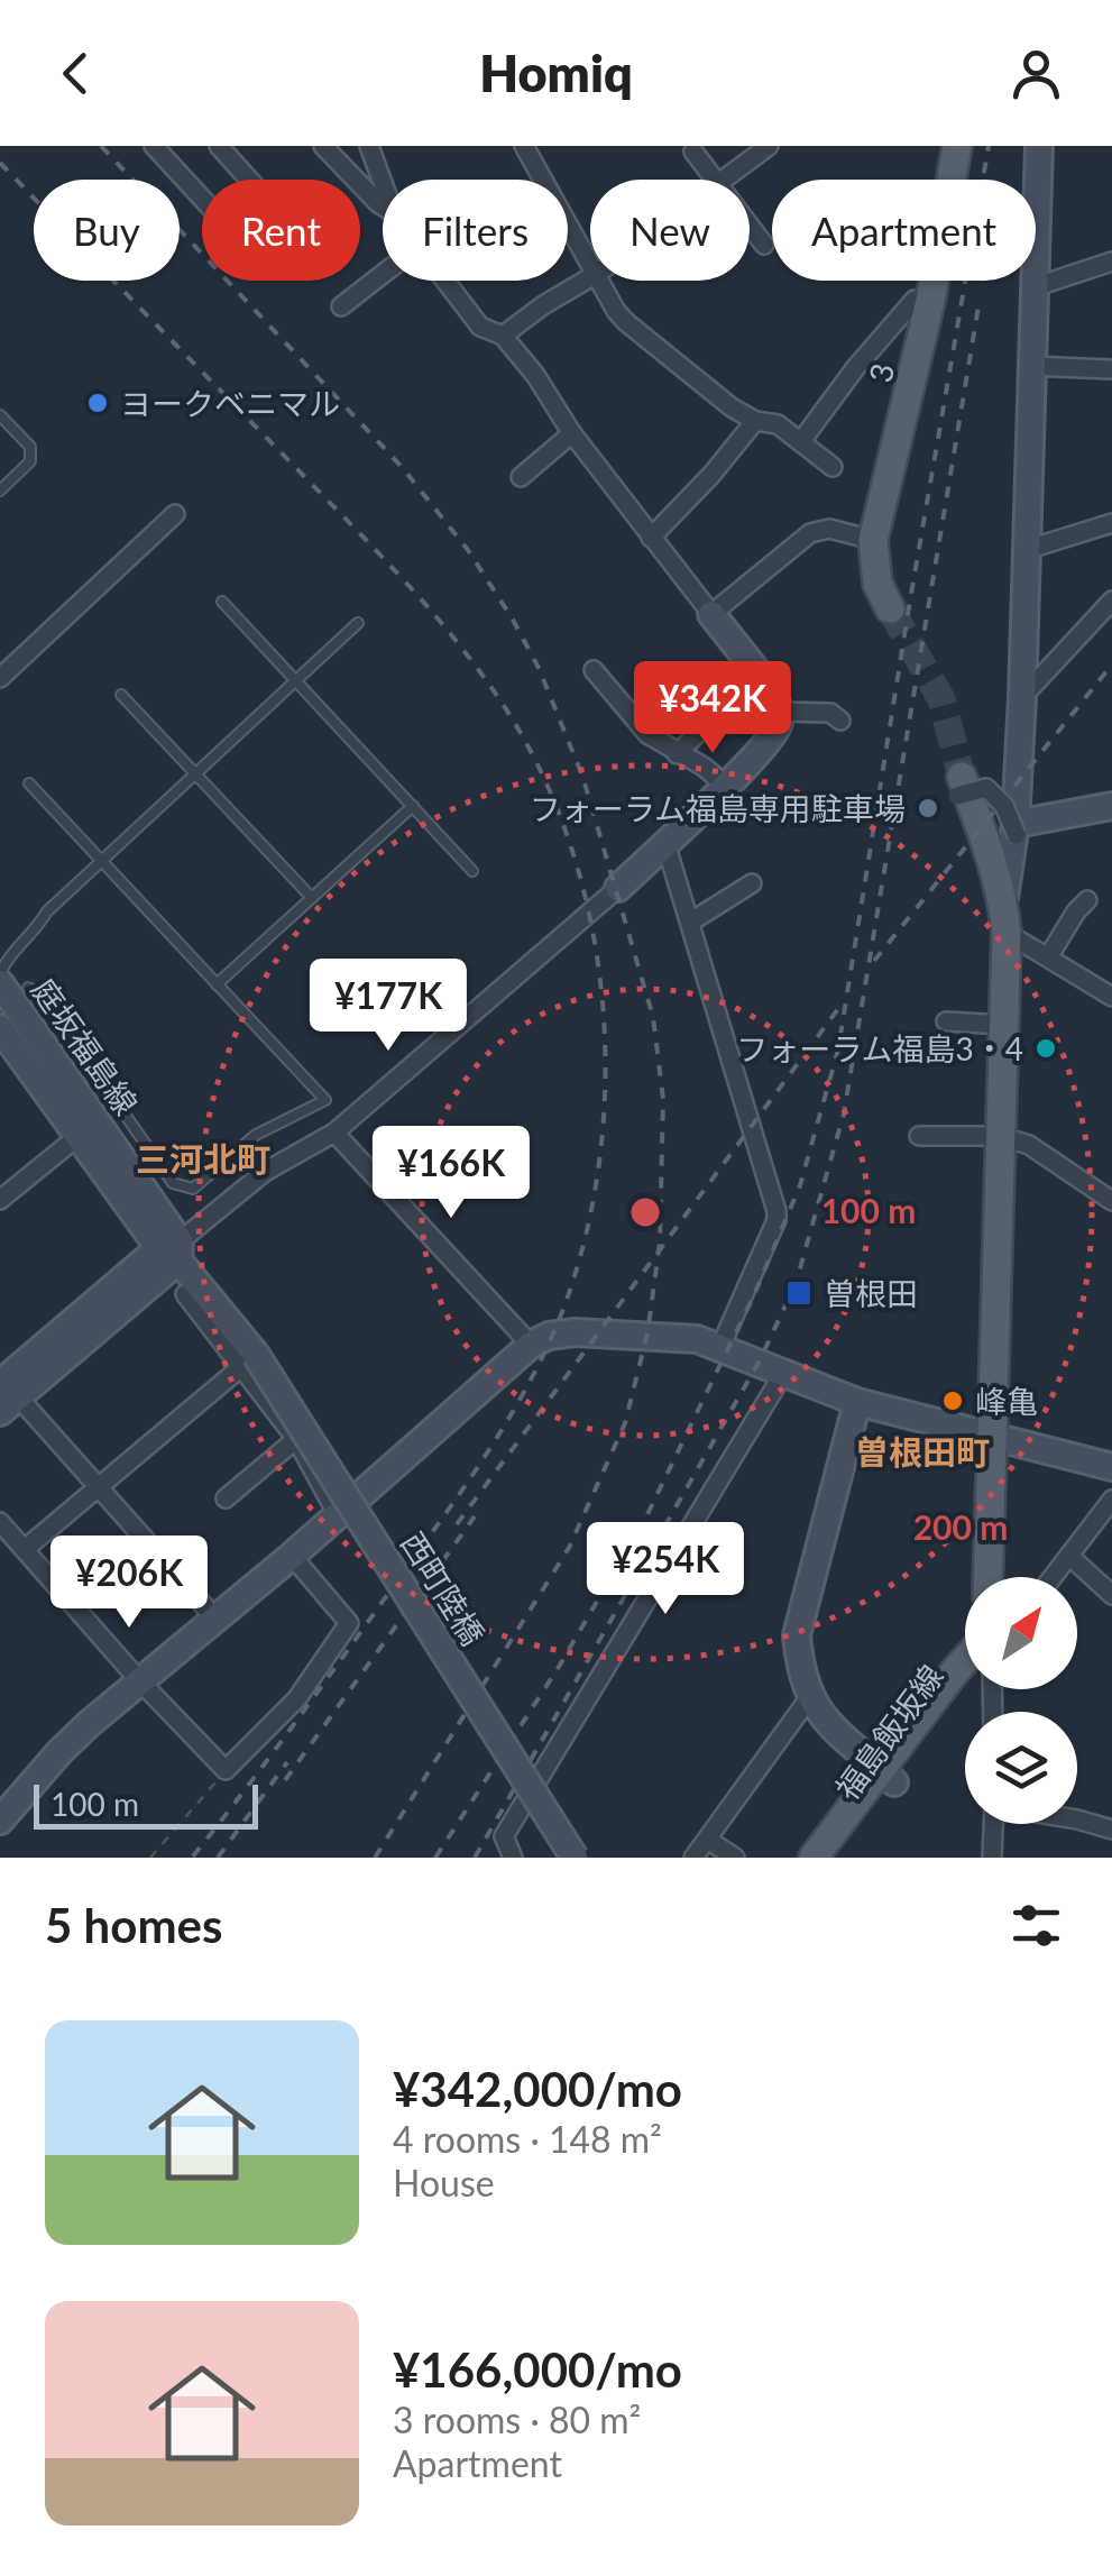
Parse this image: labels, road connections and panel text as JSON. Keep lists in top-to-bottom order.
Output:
{
  "streets": {
    "main road": ["3", "福島飯坂線"],
    "street": ["庭坂福島線", "西町陸橋"]
  },
  "crossings": [
    ["庭坂福島線", "西町陸橋"]
  ],
  "districts": ["三河北町", "曽根田町"],
  "places": {
    "other": [
      "ヨークベニマル",
      "フォーラム福島専用駐車場",
      "フォーラム福島3・4",
      "峰亀"
    ],
    "transit": ["曽根田"]
  },
  "scale_bar": "100 m",
  "north": "top right",
  "page": {
    "header": "Homiq",
    "chip": [
      "Buy",
      "Rent",
      "Filters",
      "New",
      "Apartment"
    ],
    "price": [
      "¥342K",
      "¥177K",
      "¥166K",
      "¥254K",
      "¥206K"
    ],
    "scale": "100 m",
    "heading": "5 homes",
    "list": [
      {
        "name": "¥342,000/mo",
        "note": "4 rooms · 148 m² · House"
      },
      {
        "name": "¥166,000/mo",
        "note": "3 rooms · 80 m² · Apartment"
      }
    ]
  },
  "rings": ["100 m", "200 m"]
}
